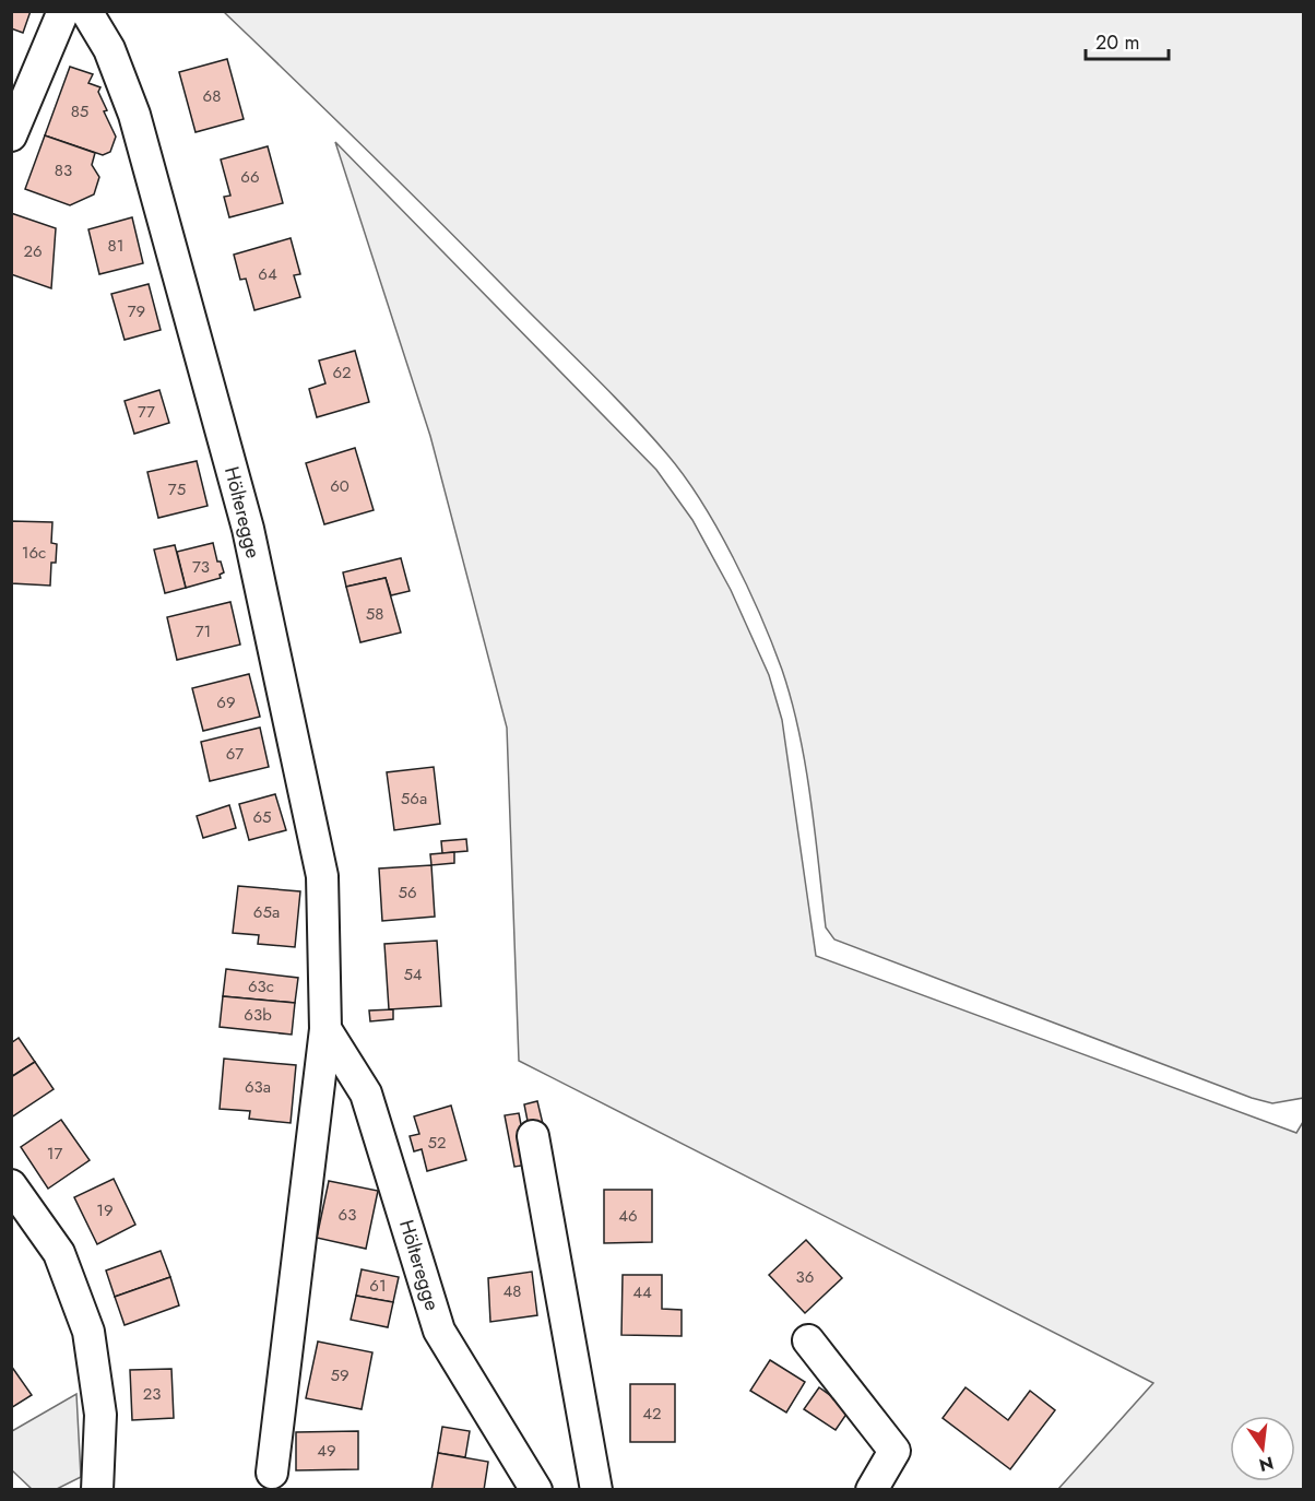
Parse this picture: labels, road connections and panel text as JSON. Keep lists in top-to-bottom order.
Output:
{
  "streets": {
    "street": ["Hölteregge"]
  },
  "house_numbers": [
    "68",
    "85",
    "83",
    "66",
    "81",
    "26",
    "64",
    "79",
    "62",
    "77",
    "60",
    "75",
    "16c",
    "73",
    "58",
    "71",
    "69",
    "67",
    "56a",
    "65",
    "56",
    "65a",
    "54",
    "63c",
    "63b",
    "63a",
    "52",
    "17",
    "19",
    "63",
    "46",
    "36",
    "61",
    "48",
    "44",
    "59",
    "23",
    "42",
    "49"
  ],
  "scale_bar": "20 m",
  "north": "bottom"
}
